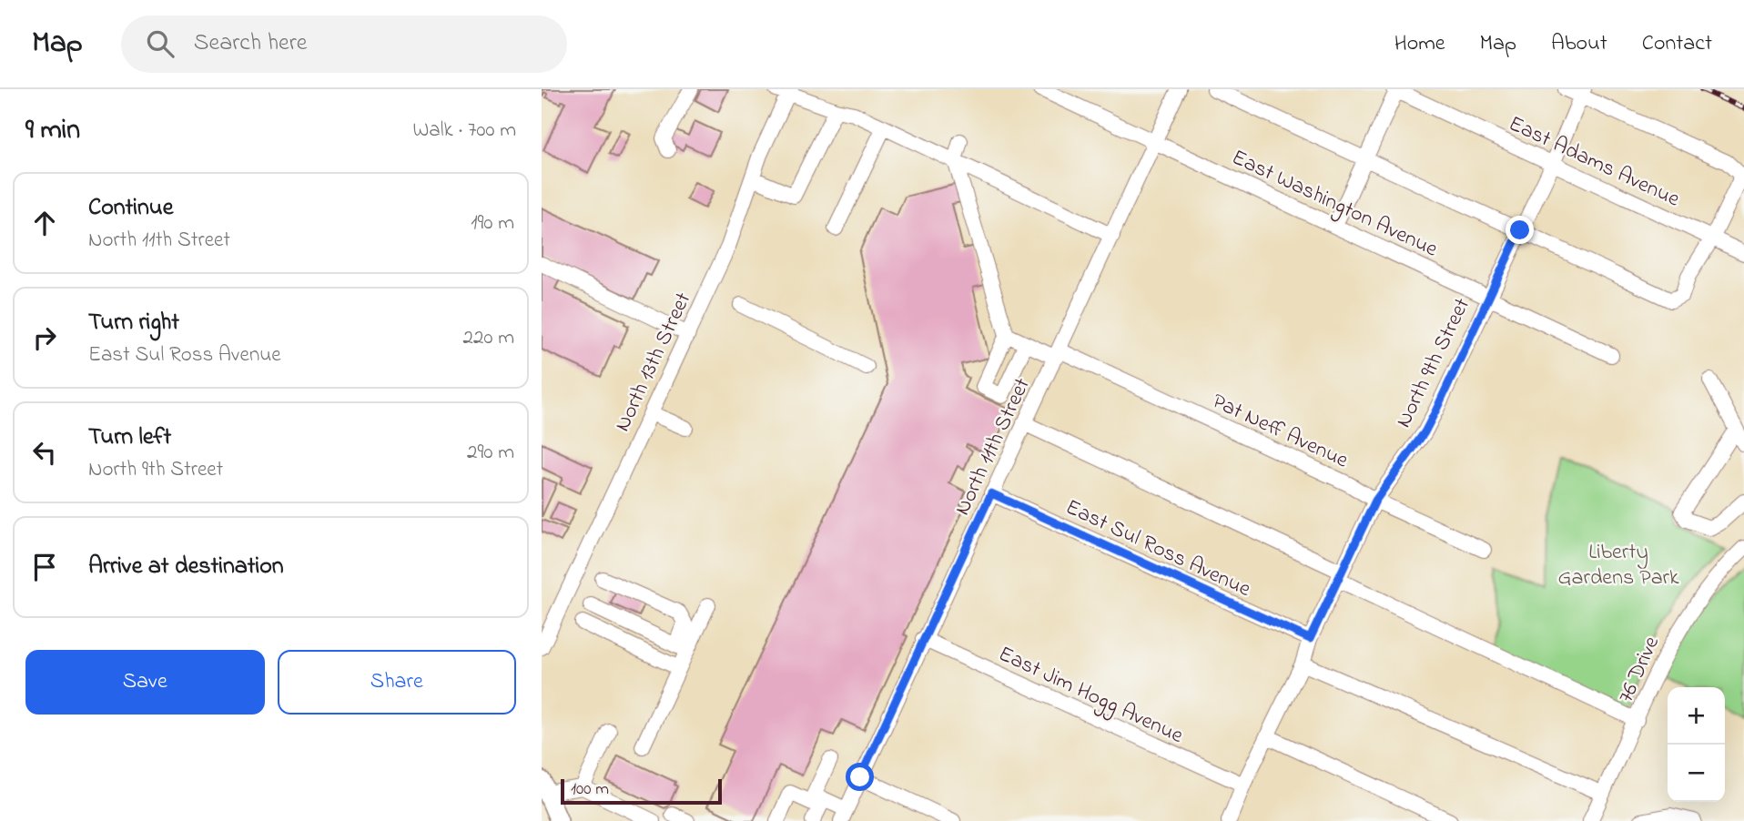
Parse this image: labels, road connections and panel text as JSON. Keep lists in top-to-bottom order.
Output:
{
  "streets": {
    "street": [
      "East Adams Avenue",
      "East Washington Avenue",
      "North 13th Street",
      "North 9th Street",
      "Pat Neff Avenue",
      "North 11th Street",
      "East Sul Ross Avenue",
      "76 Drive",
      "East Jim Hogg Avenue"
    ]
  },
  "crossings": [
    ["East Adams Avenue", "North 9th Street"],
    ["East Washington Avenue", "North 9th Street"],
    ["East Washington Avenue", "North 11th Street"],
    ["North 9th Street", "Pat Neff Avenue"],
    ["North 9th Street", "East Sul Ross Avenue"],
    ["North 9th Street", "East Jim Hogg Avenue"],
    ["Pat Neff Avenue", "North 11th Street"],
    ["North 11th Street", "East Sul Ross Avenue"],
    ["North 11th Street", "East Jim Hogg Avenue"]
  ],
  "parks": ["Liberty Gardens Park"],
  "scale_bar": "100 m",
  "page": {
    "header": "Map",
    "search": "Search here",
    "nav": [
      "Home",
      "Map",
      "About",
      "Contact"
    ],
    "heading": ["9 min", "Walk · 700 m"],
    "list": [
      ["Continue", "North 11th Street", "190 m"],
      ["Turn right", "East Sul Ross Avenue", "220 m"],
      ["Turn left", "North 9th Street", "290 m"],
      "Arrive at destination"
    ],
    "buttons": ["Save", "Share"],
    "map_buttons": ["+", "−"],
    "scale": "100 m"
  }
}
